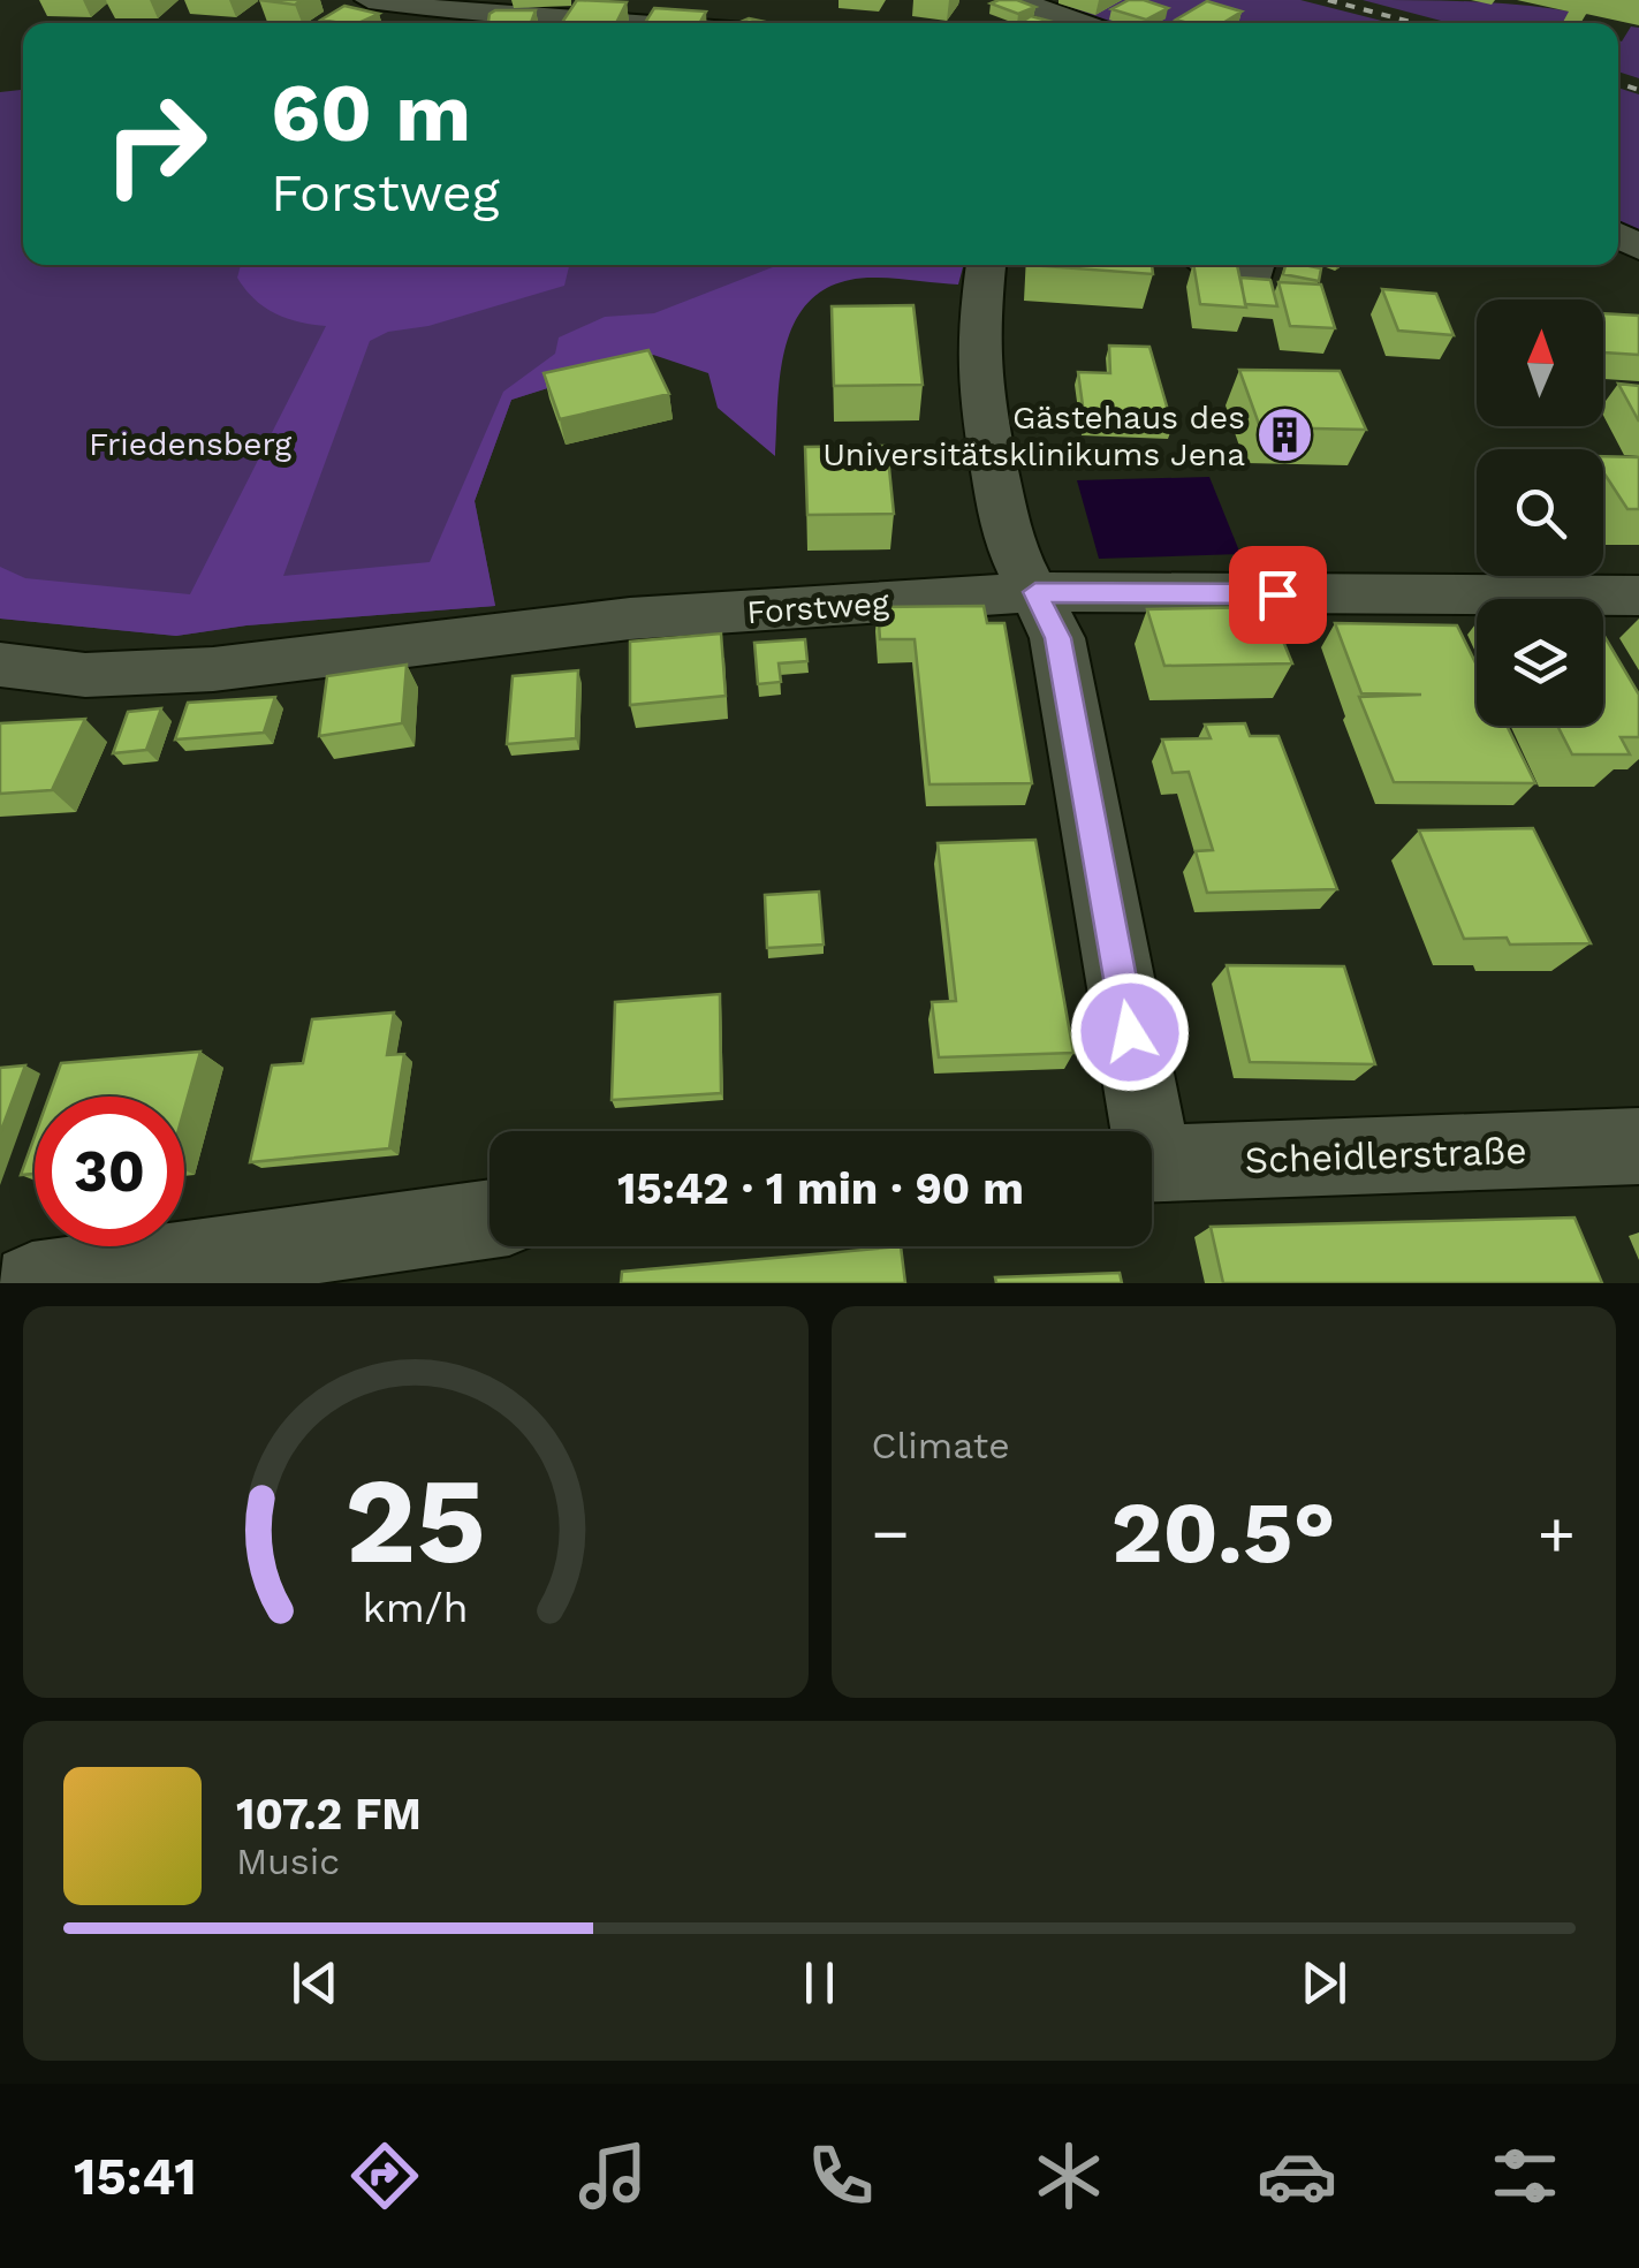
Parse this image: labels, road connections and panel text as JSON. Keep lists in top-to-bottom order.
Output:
{
  "streets": {
    "street": ["Forstweg", "Scheidlerstraße"]
  },
  "parks": ["Friedensberg"],
  "places": {
    "building": ["Gästehaus des Universitätsklinikums Jena"]
  },
  "north": "top",
  "page": {
    "turn": ["60 m", "Forstweg"],
    "limit": "30",
    "trip": "15:42 · 1 min · 90 m",
    "tile": "Climate",
    "heat": ["−", "20.5°", "+"],
    "song": ["107.2 FM", "Music"],
    "tabs": "15:41",
    "gauge": ["25", "km/h"]
  }
}
